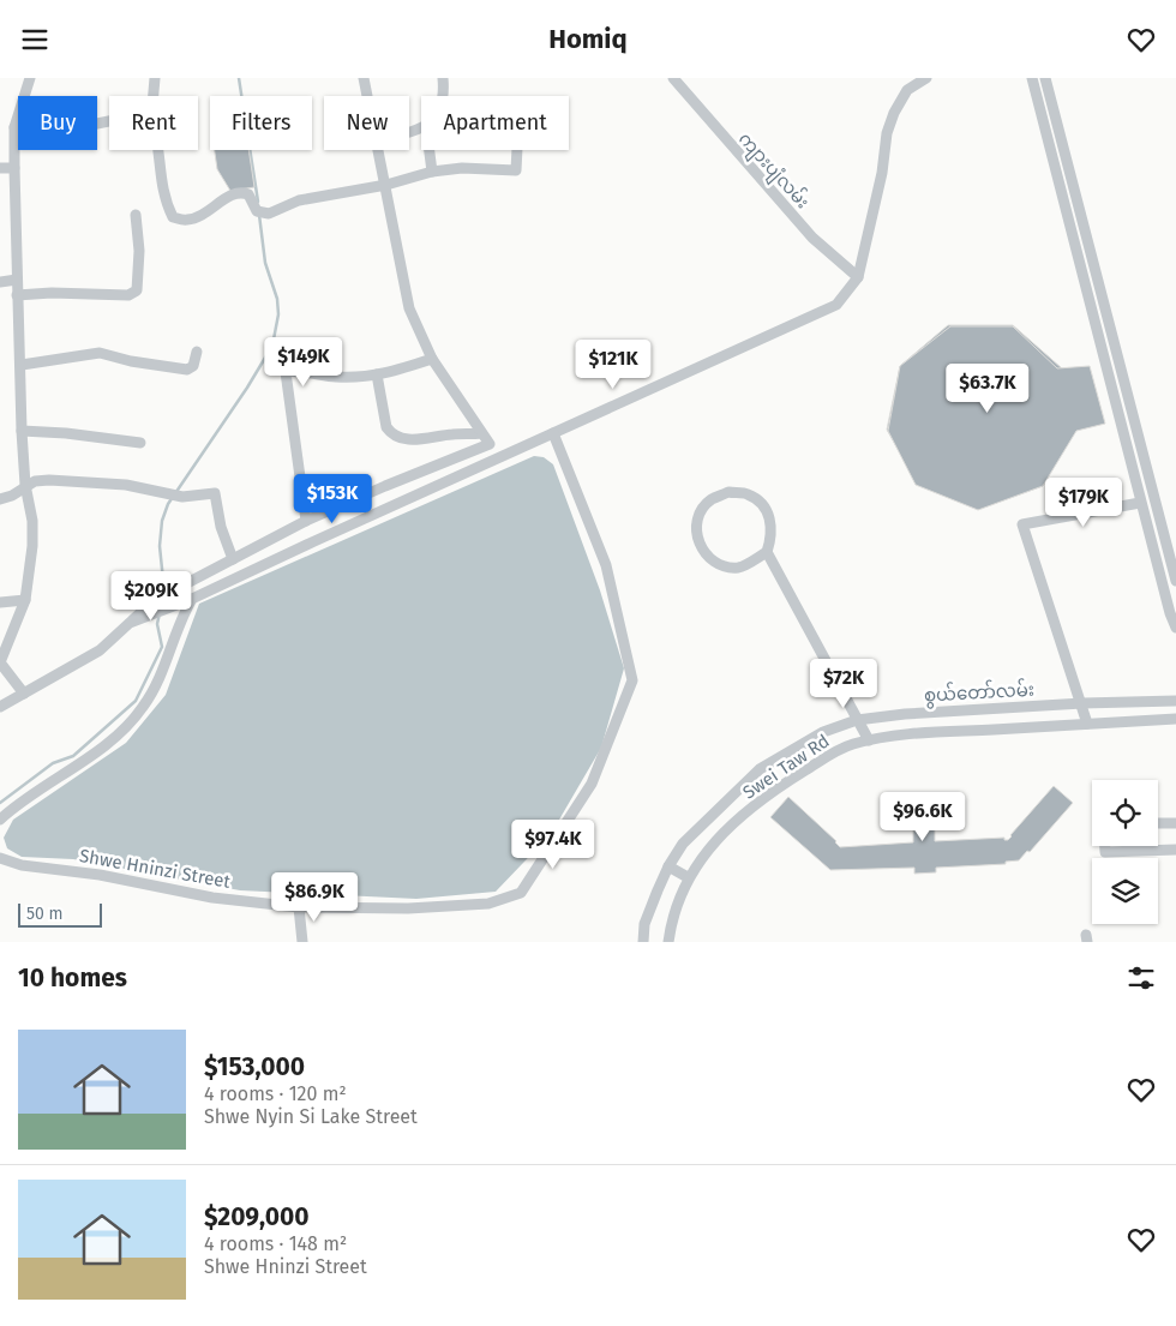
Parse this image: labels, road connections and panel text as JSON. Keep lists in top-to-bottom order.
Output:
{
  "streets": {
    "street": [
      "ကျားပျံလမ်း",
      "စွယ်တော်လမ်း",
      "Swei Taw Rd",
      "Shwe Hninzi Street"
    ]
  },
  "scale_bar": "50 m",
  "page": {
    "header": "Homiq",
    "chip": [
      "Buy",
      "Rent",
      "Filters",
      "New",
      "Apartment"
    ],
    "price": [
      "$149K",
      "$121K",
      "$63.7K",
      "$153K",
      "$179K",
      "$209K",
      "$72K",
      "$96.6K",
      "$97.4K",
      "$86.9K"
    ],
    "scale": "50 m",
    "heading": "10 homes",
    "list": [
      {
        "name": "$153,000",
        "note": "4 rooms · 120 m² · Shwe Nyin Si Lake Street"
      },
      {
        "name": "$209,000",
        "note": "4 rooms · 148 m² · Shwe Hninzi Street"
      }
    ]
  }
}
